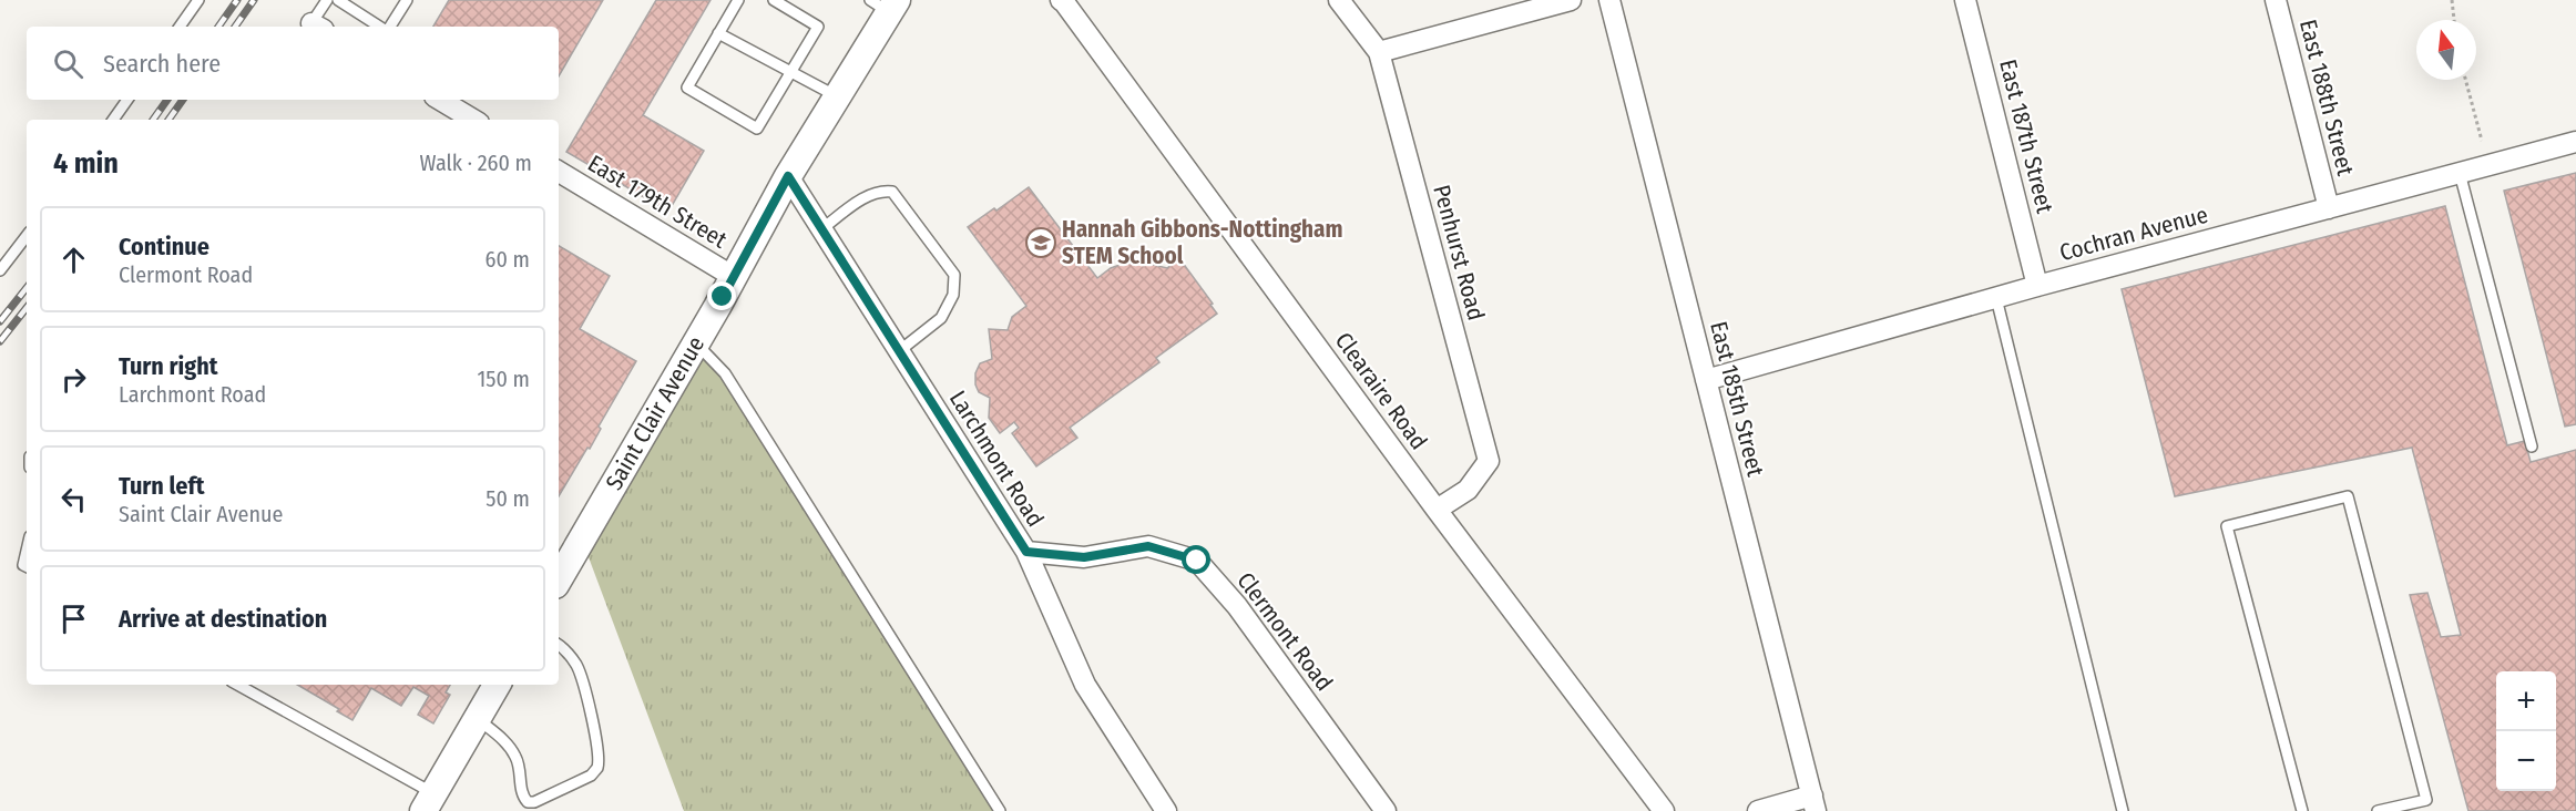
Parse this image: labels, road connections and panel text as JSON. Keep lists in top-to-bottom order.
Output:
{
  "streets": {
    "street": [
      "East 188th Street",
      "East 187th Street",
      "East 179th Street",
      "Cochran Avenue",
      "Penhurst Road",
      "Clearaire Road",
      "East 185th Street",
      "Saint Clair Avenue",
      "Larchmont Road",
      "Clermont Road"
    ]
  },
  "crossings": [
    ["East 188th Street", "Cochran Avenue"],
    ["East 187th Street", "Cochran Avenue"],
    ["East 179th Street", "Saint Clair Avenue"],
    ["Cochran Avenue", "East 185th Street"],
    ["Penhurst Road", "Clearaire Road"],
    ["Saint Clair Avenue", "Larchmont Road"],
    ["Larchmont Road", "Clermont Road"]
  ],
  "places": {
    "school or university": ["Hannah Gibbons-Nottingham STEM School"]
  },
  "north": "top",
  "page": {
    "search": "Search here",
    "heading": ["4 min", "Walk · 260 m"],
    "list": [
      ["Continue", "Clermont Road", "60 m"],
      ["Turn right", "Larchmont Road", "150 m"],
      ["Turn left", "Saint Clair Avenue", "50 m"],
      "Arrive at destination"
    ],
    "map_buttons": ["+", "−"]
  }
}
